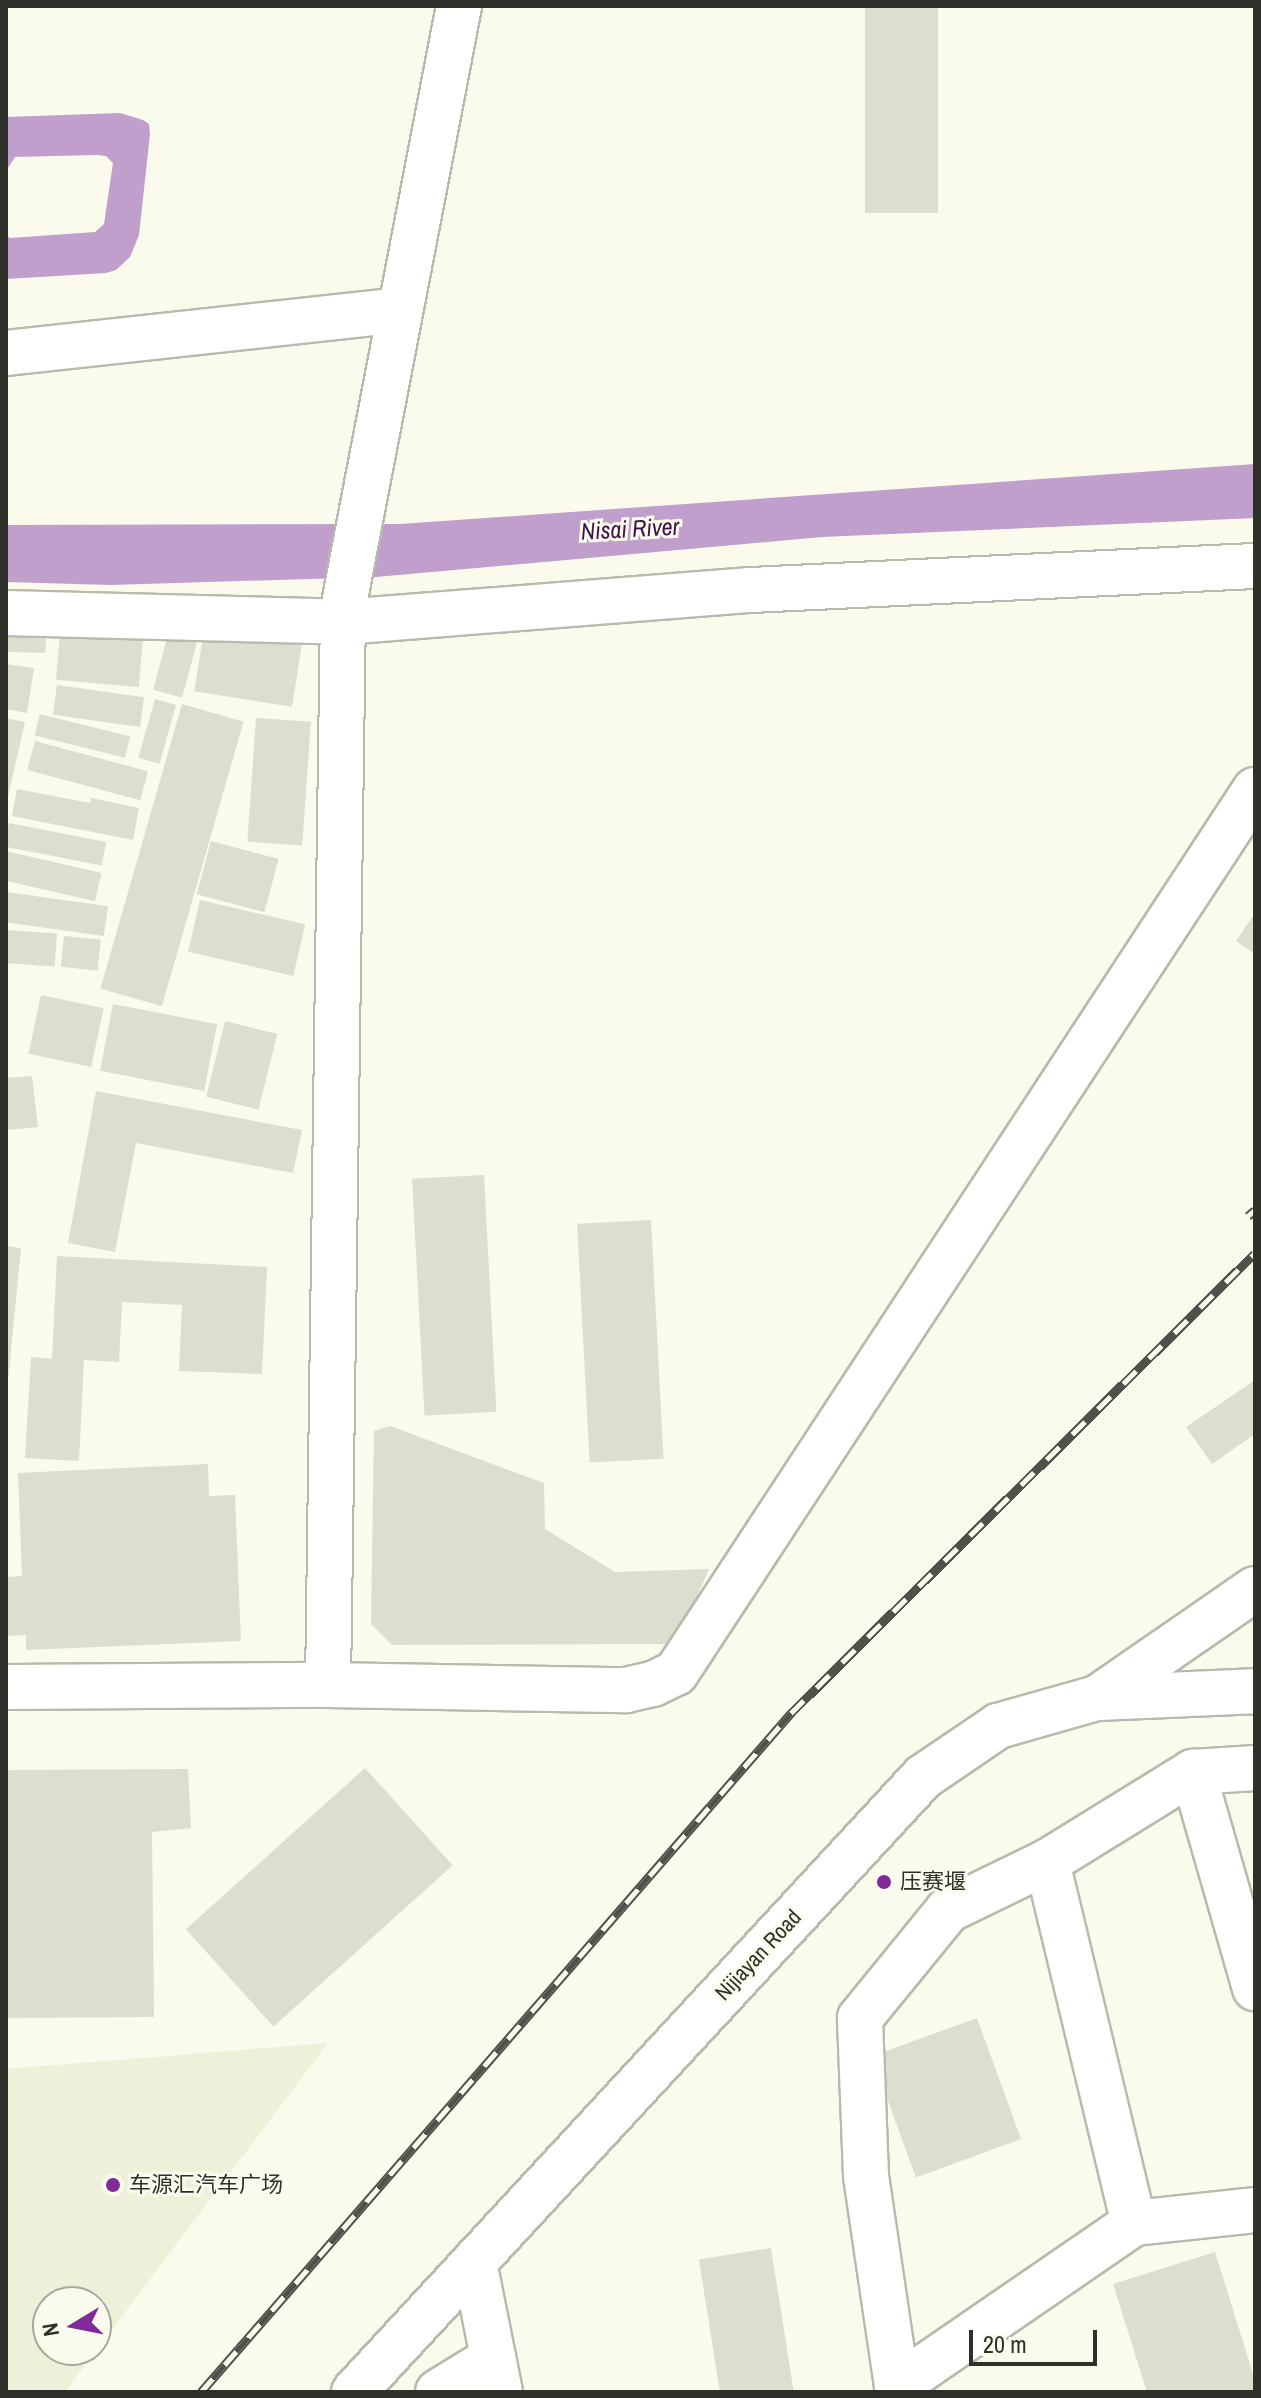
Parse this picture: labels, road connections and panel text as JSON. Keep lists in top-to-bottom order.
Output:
{
  "streets": {
    "street": ["Nijiayan Road"]
  },
  "water": ["Nisai River"],
  "places": ["压赛堰", "车源汇汽车广场"],
  "scale_bar": "20 m",
  "north": "left"
}
